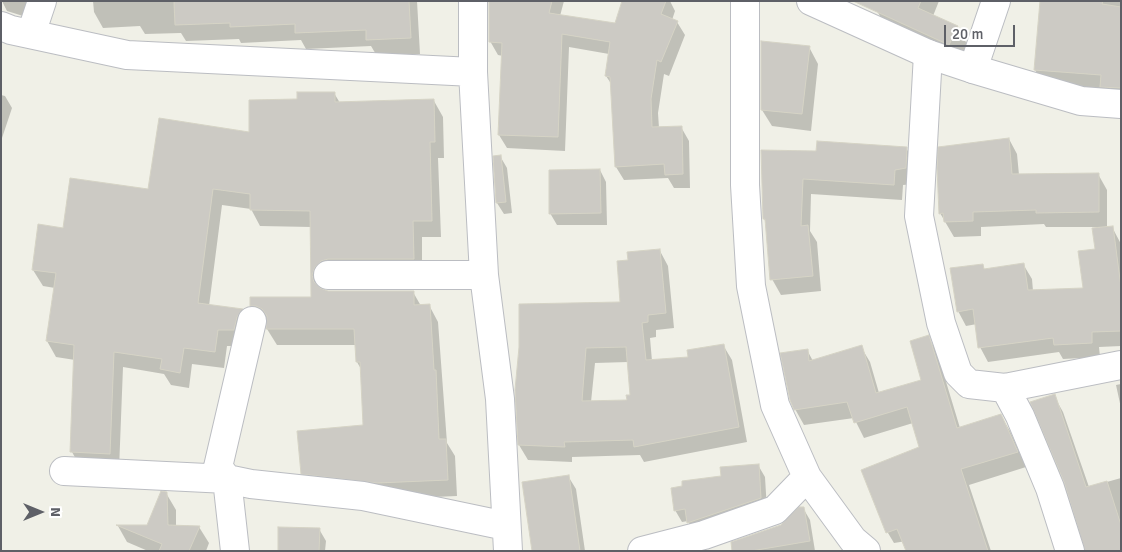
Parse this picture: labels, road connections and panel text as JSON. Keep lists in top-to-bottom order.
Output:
{
  "scale_bar": "20 m",
  "north": "right"
}
